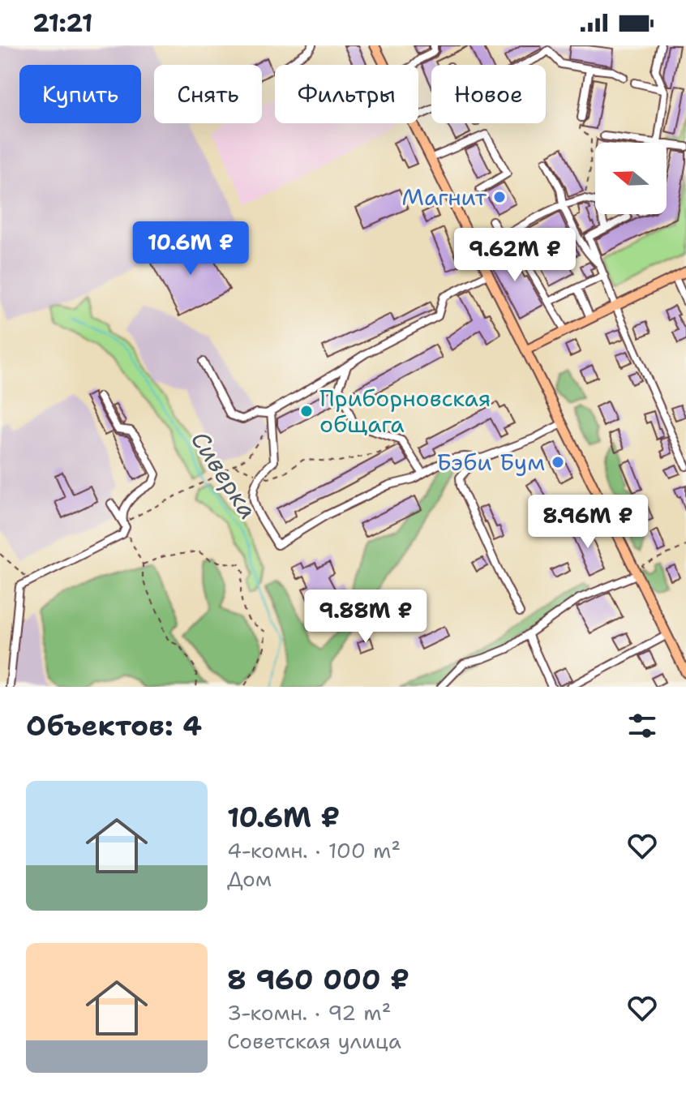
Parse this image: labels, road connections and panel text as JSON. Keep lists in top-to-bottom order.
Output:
{
  "water": ["Сиверка"],
  "places": ["Магнит", "Приборновская общага", "Бэби Бум"],
  "north": "left",
  "page": {
    "status": "21:21",
    "chip": [
      "Купить",
      "Снять",
      "Фильтры",
      "Новое"
    ],
    "price": [
      "10.6M ₽",
      "9.62M ₽",
      "8.96M ₽",
      "9.88M ₽"
    ],
    "heading": "Объектов: 4",
    "list": [
      {
        "name": "10.6M ₽",
        "note": "4-комн. · 100 m² · Дом"
      },
      {
        "name": "8 960 000 ₽",
        "note": "3-комн. · 92 m² · Советская улица"
      }
    ]
  }
}
